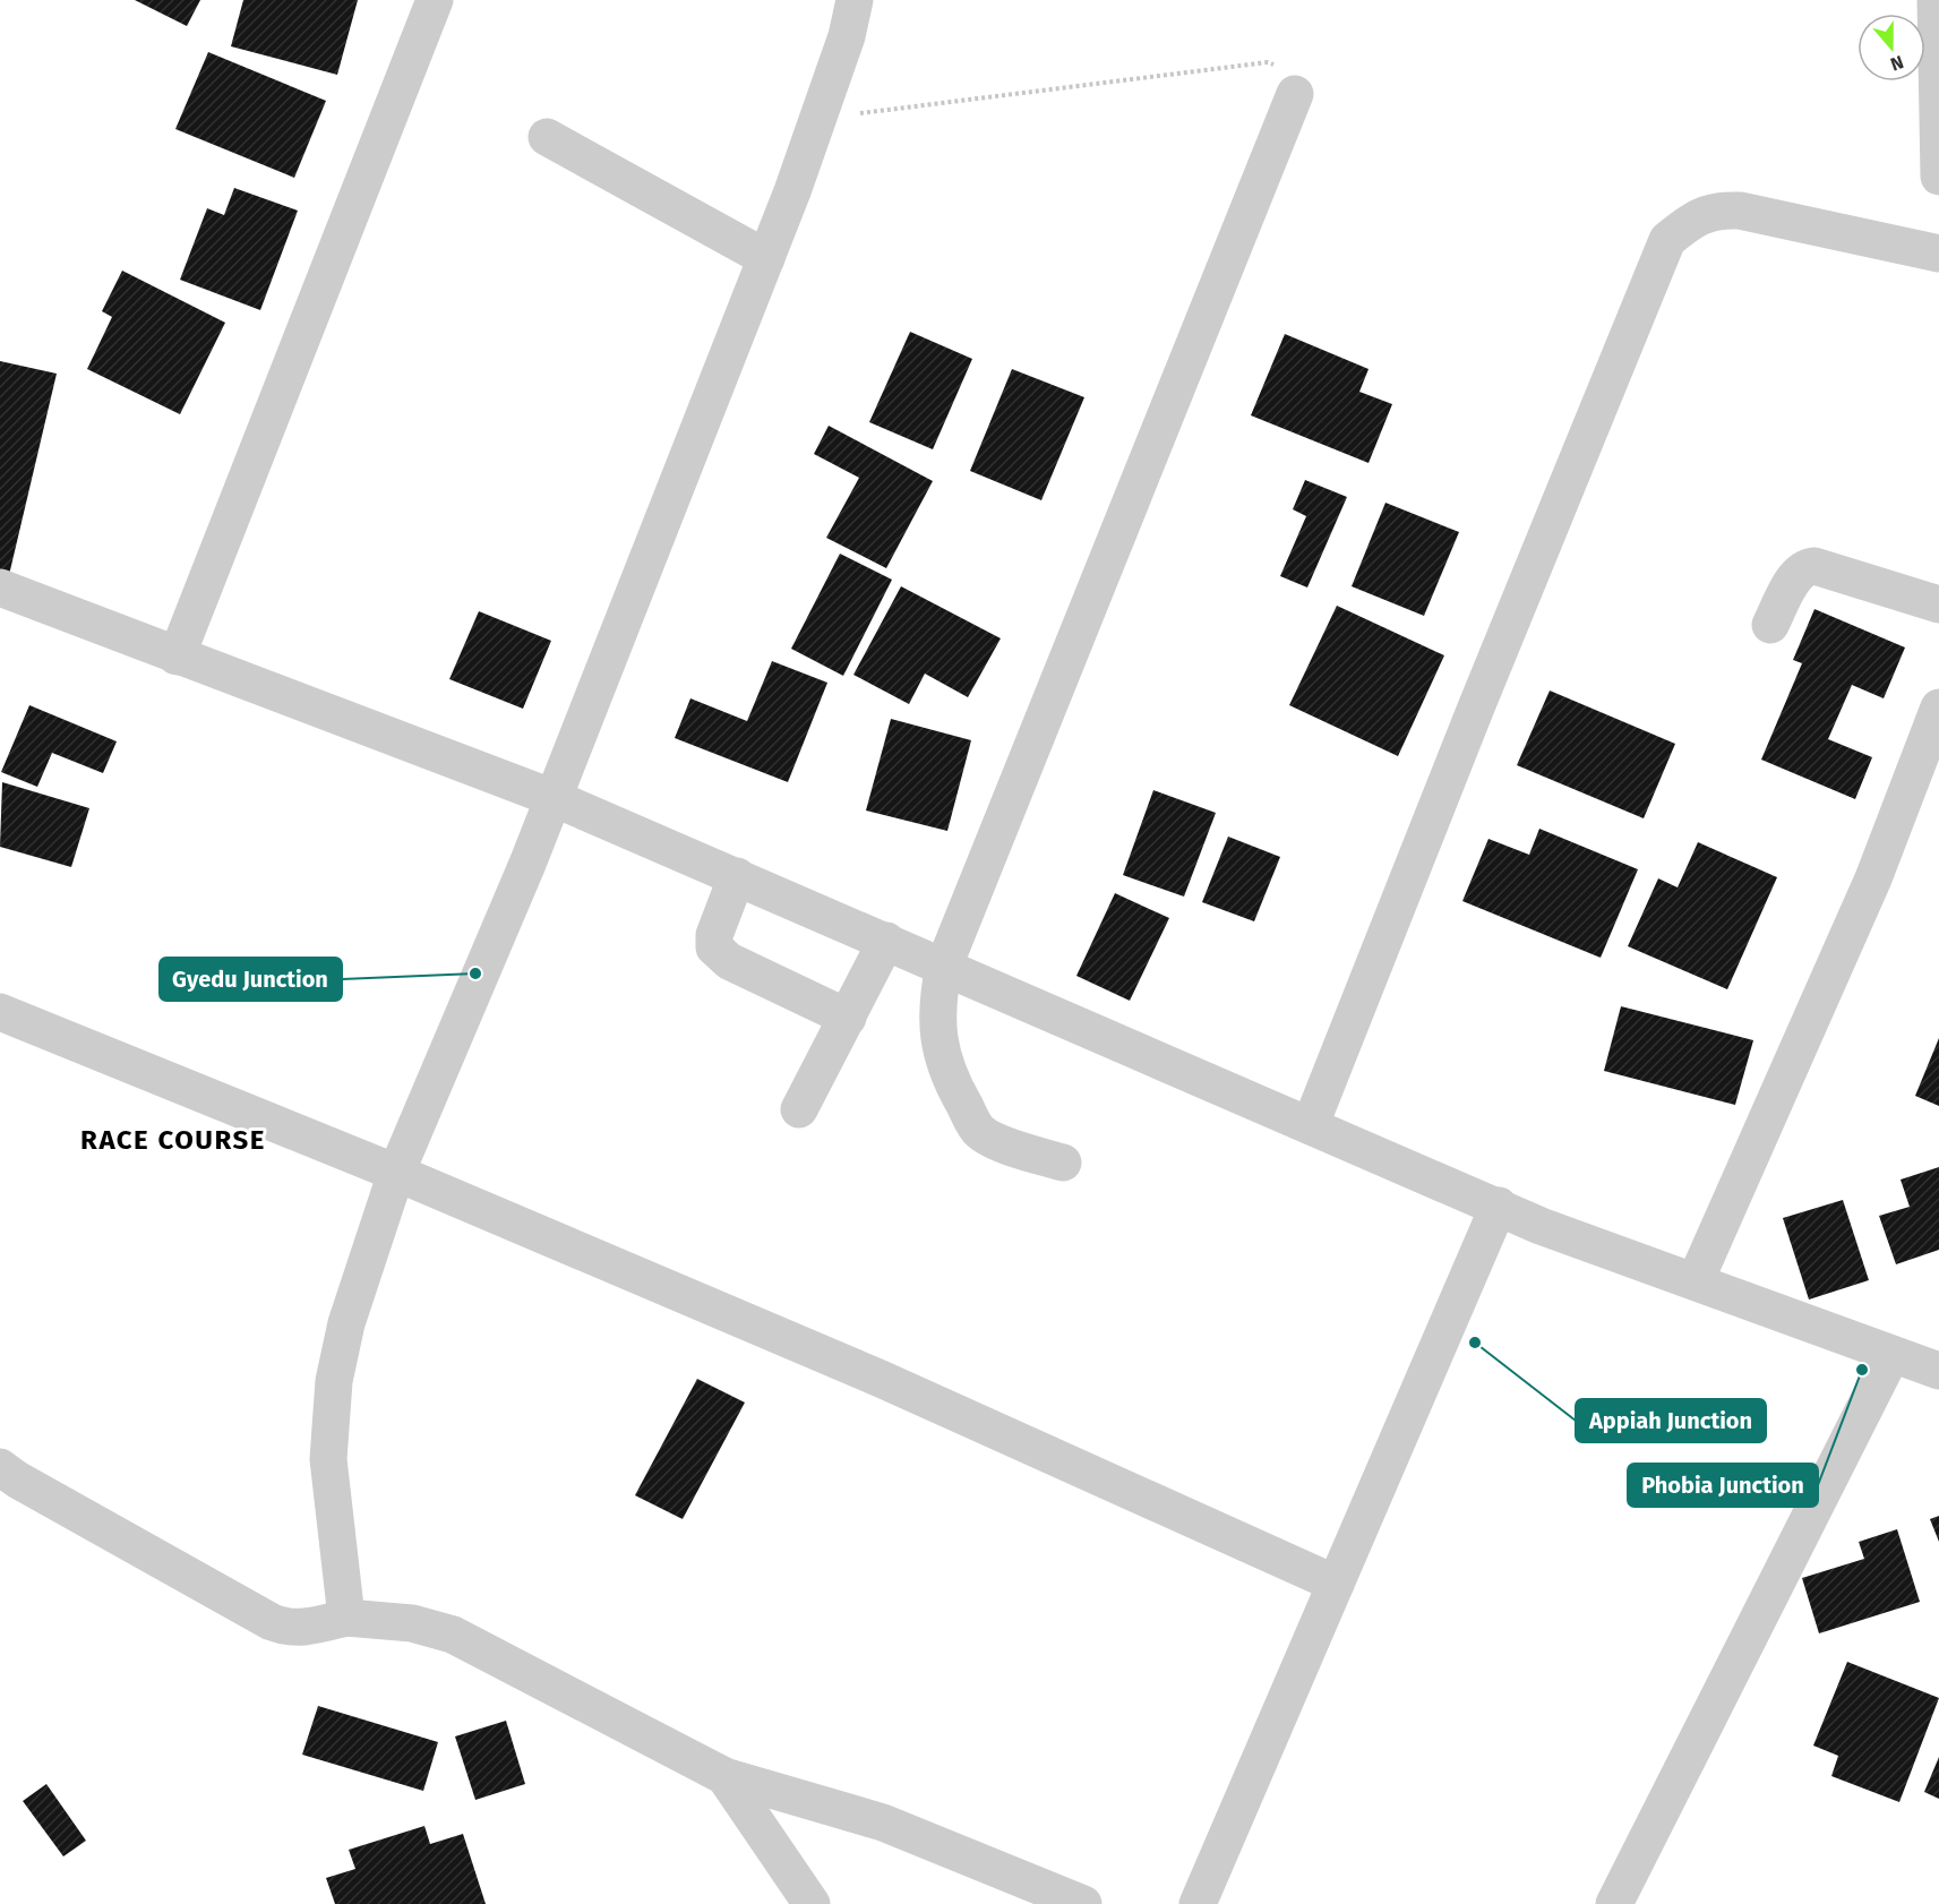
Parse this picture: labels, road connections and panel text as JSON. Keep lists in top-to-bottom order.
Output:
{
  "districts": ["RACE COURSE"],
  "places": ["Gyedu Junction", "Appiah Junction", "Phobia Junction"],
  "north": "bottom"
}
